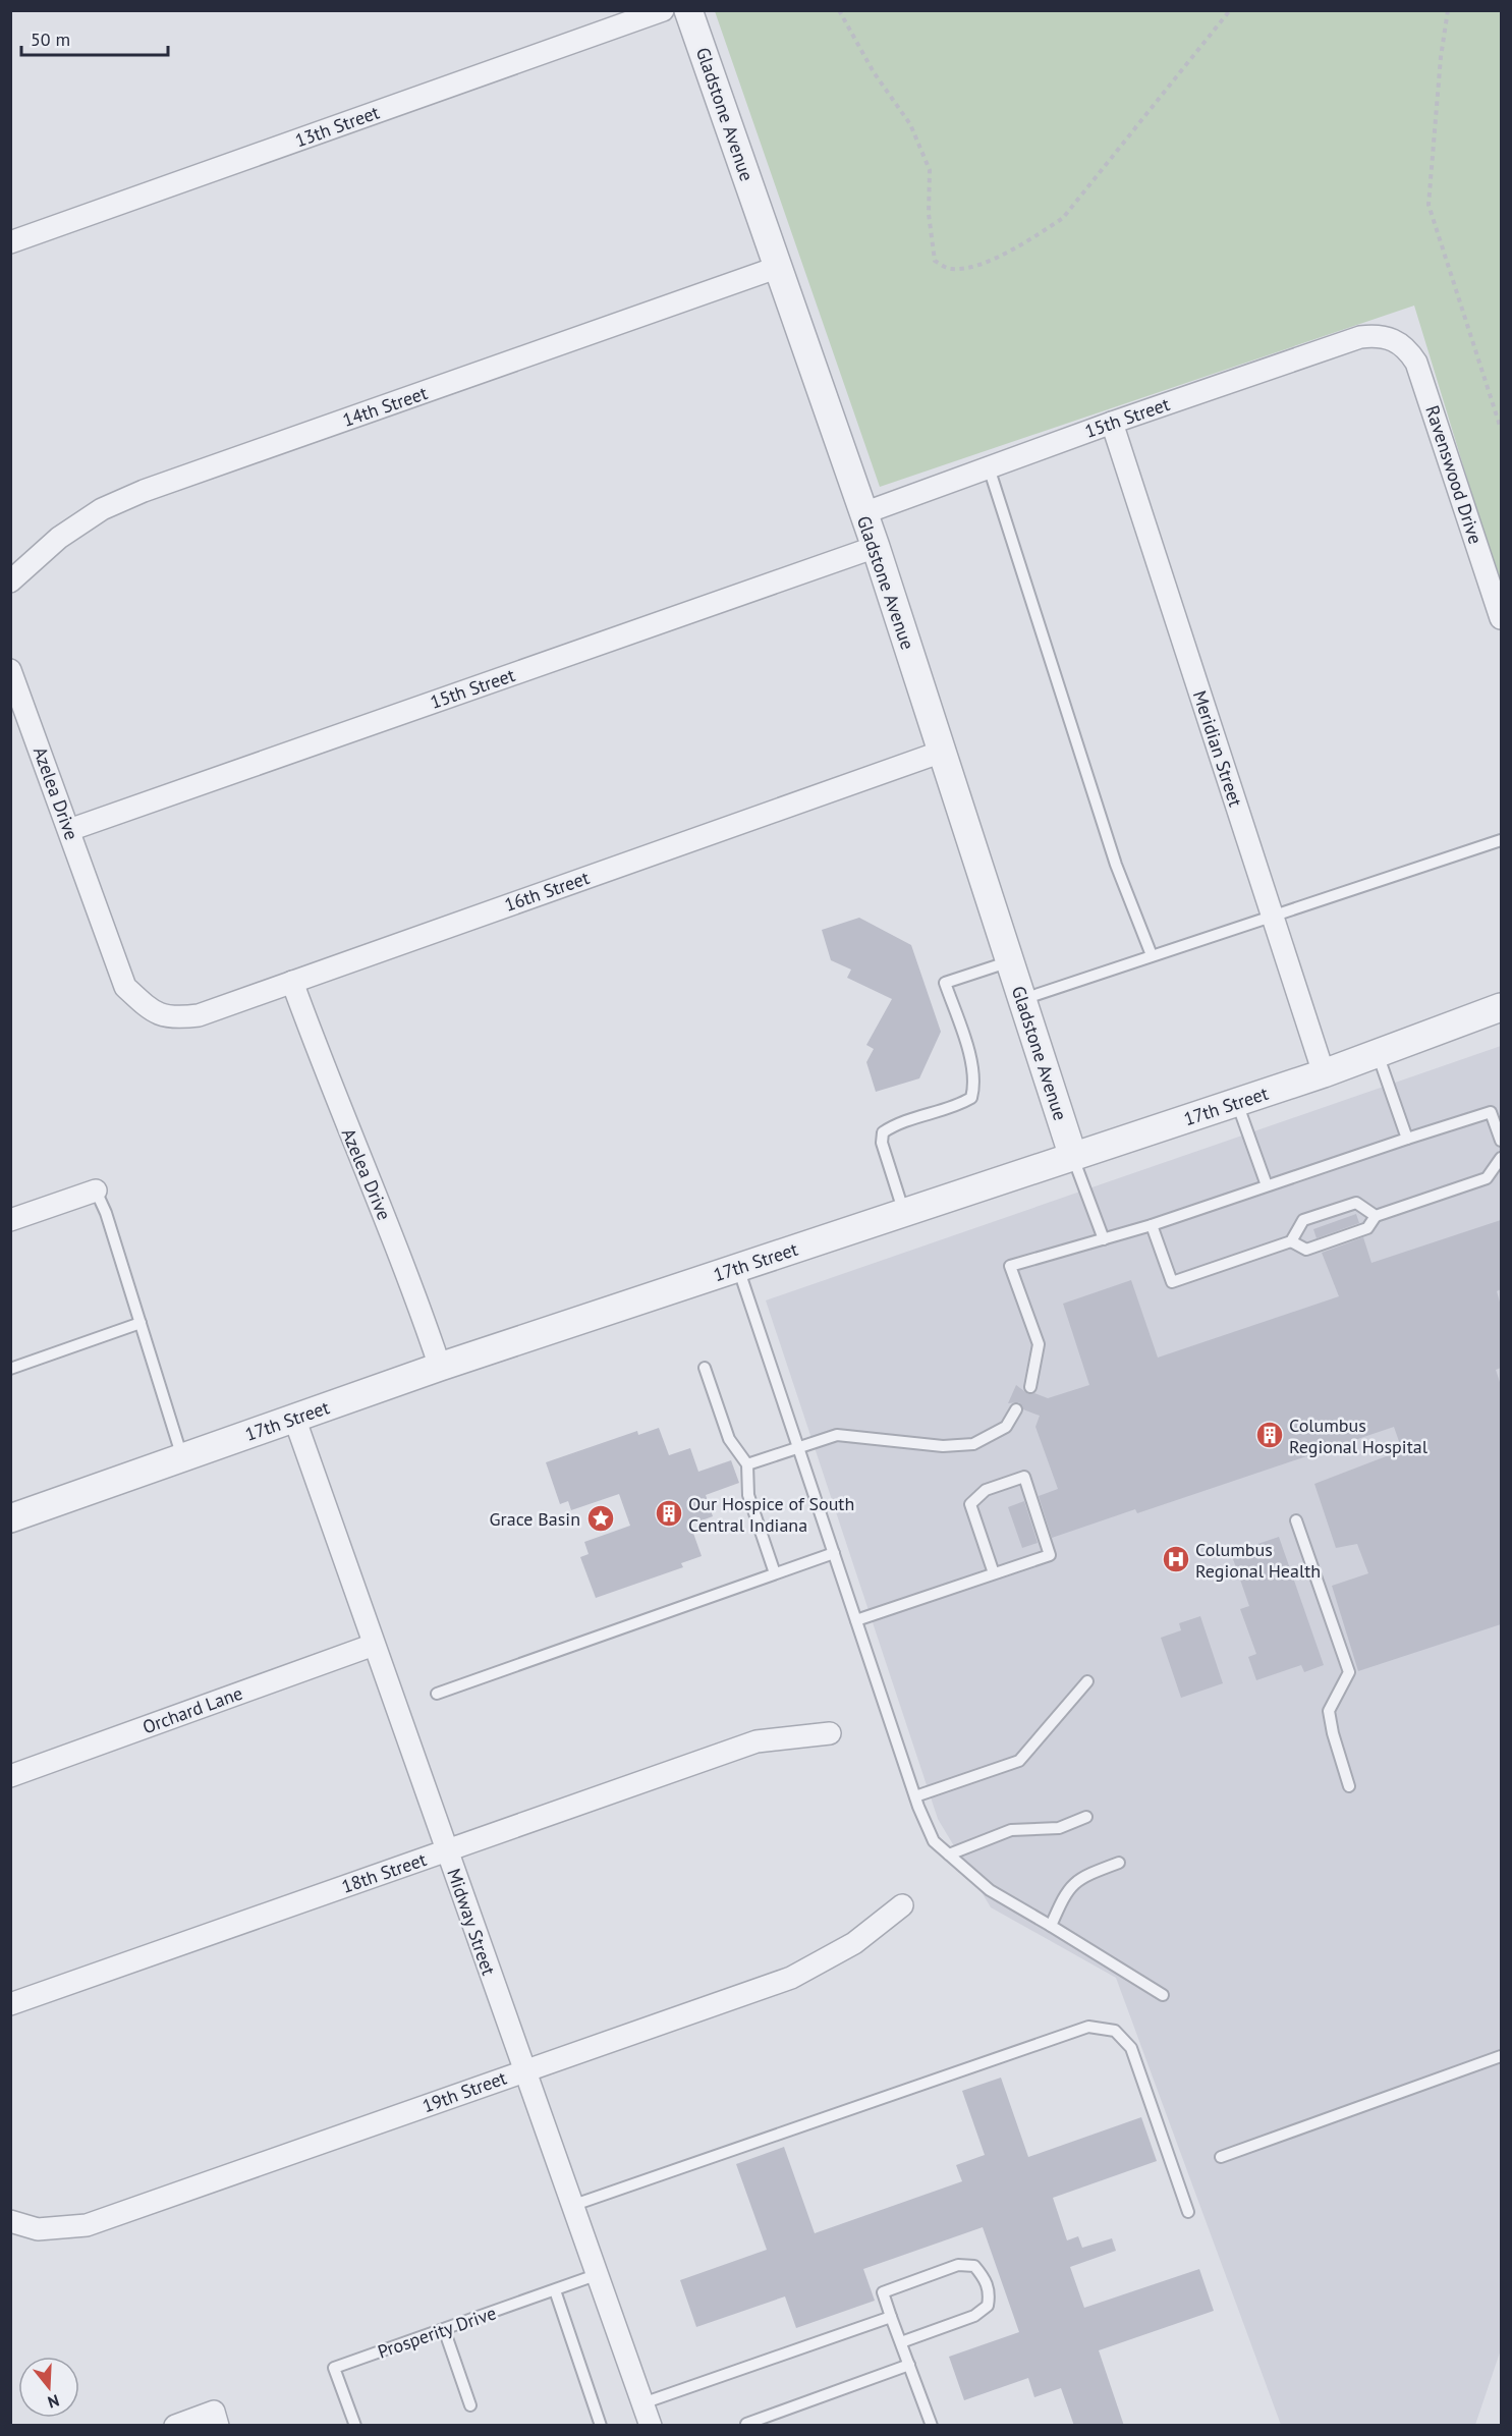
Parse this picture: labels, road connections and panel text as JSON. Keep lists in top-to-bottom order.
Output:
{
  "streets": {
    "street": [
      "Gladstone Avenue",
      "13th Street",
      "14th Street",
      "15th Street",
      "Ravenswood Drive",
      "Meridian Street",
      "Azelea Drive",
      "16th Street",
      "17th Street",
      "Orchard Lane",
      "18th Street",
      "Midway Street",
      "19th Street"
    ],
    "lane": ["Prosperity Drive"]
  },
  "crossings": [
    ["Gladstone Avenue", "14th Street"],
    ["Gladstone Avenue", "15th Street"],
    ["Gladstone Avenue", "16th Street"],
    ["Gladstone Avenue", "17th Street"],
    ["15th Street", "Ravenswood Drive"],
    ["15th Street", "Meridian Street"],
    ["15th Street", "Azelea Drive"],
    ["Meridian Street", "17th Street"],
    ["Azelea Drive", "16th Street"],
    ["Azelea Drive", "17th Street"],
    ["17th Street", "Midway Street"],
    ["Orchard Lane", "Midway Street"],
    ["18th Street", "Midway Street"],
    ["Midway Street", "19th Street"],
    ["Midway Street", "Prosperity Drive"]
  ],
  "places": {
    "building": ["Columbus Regional Hospital", "Our Hospice of South Central Indiana"],
    "place": ["Grace Basin"],
    "hospital": ["Columbus Regional Health"]
  },
  "scale_bar": "50 m",
  "north": "bottom"
}
